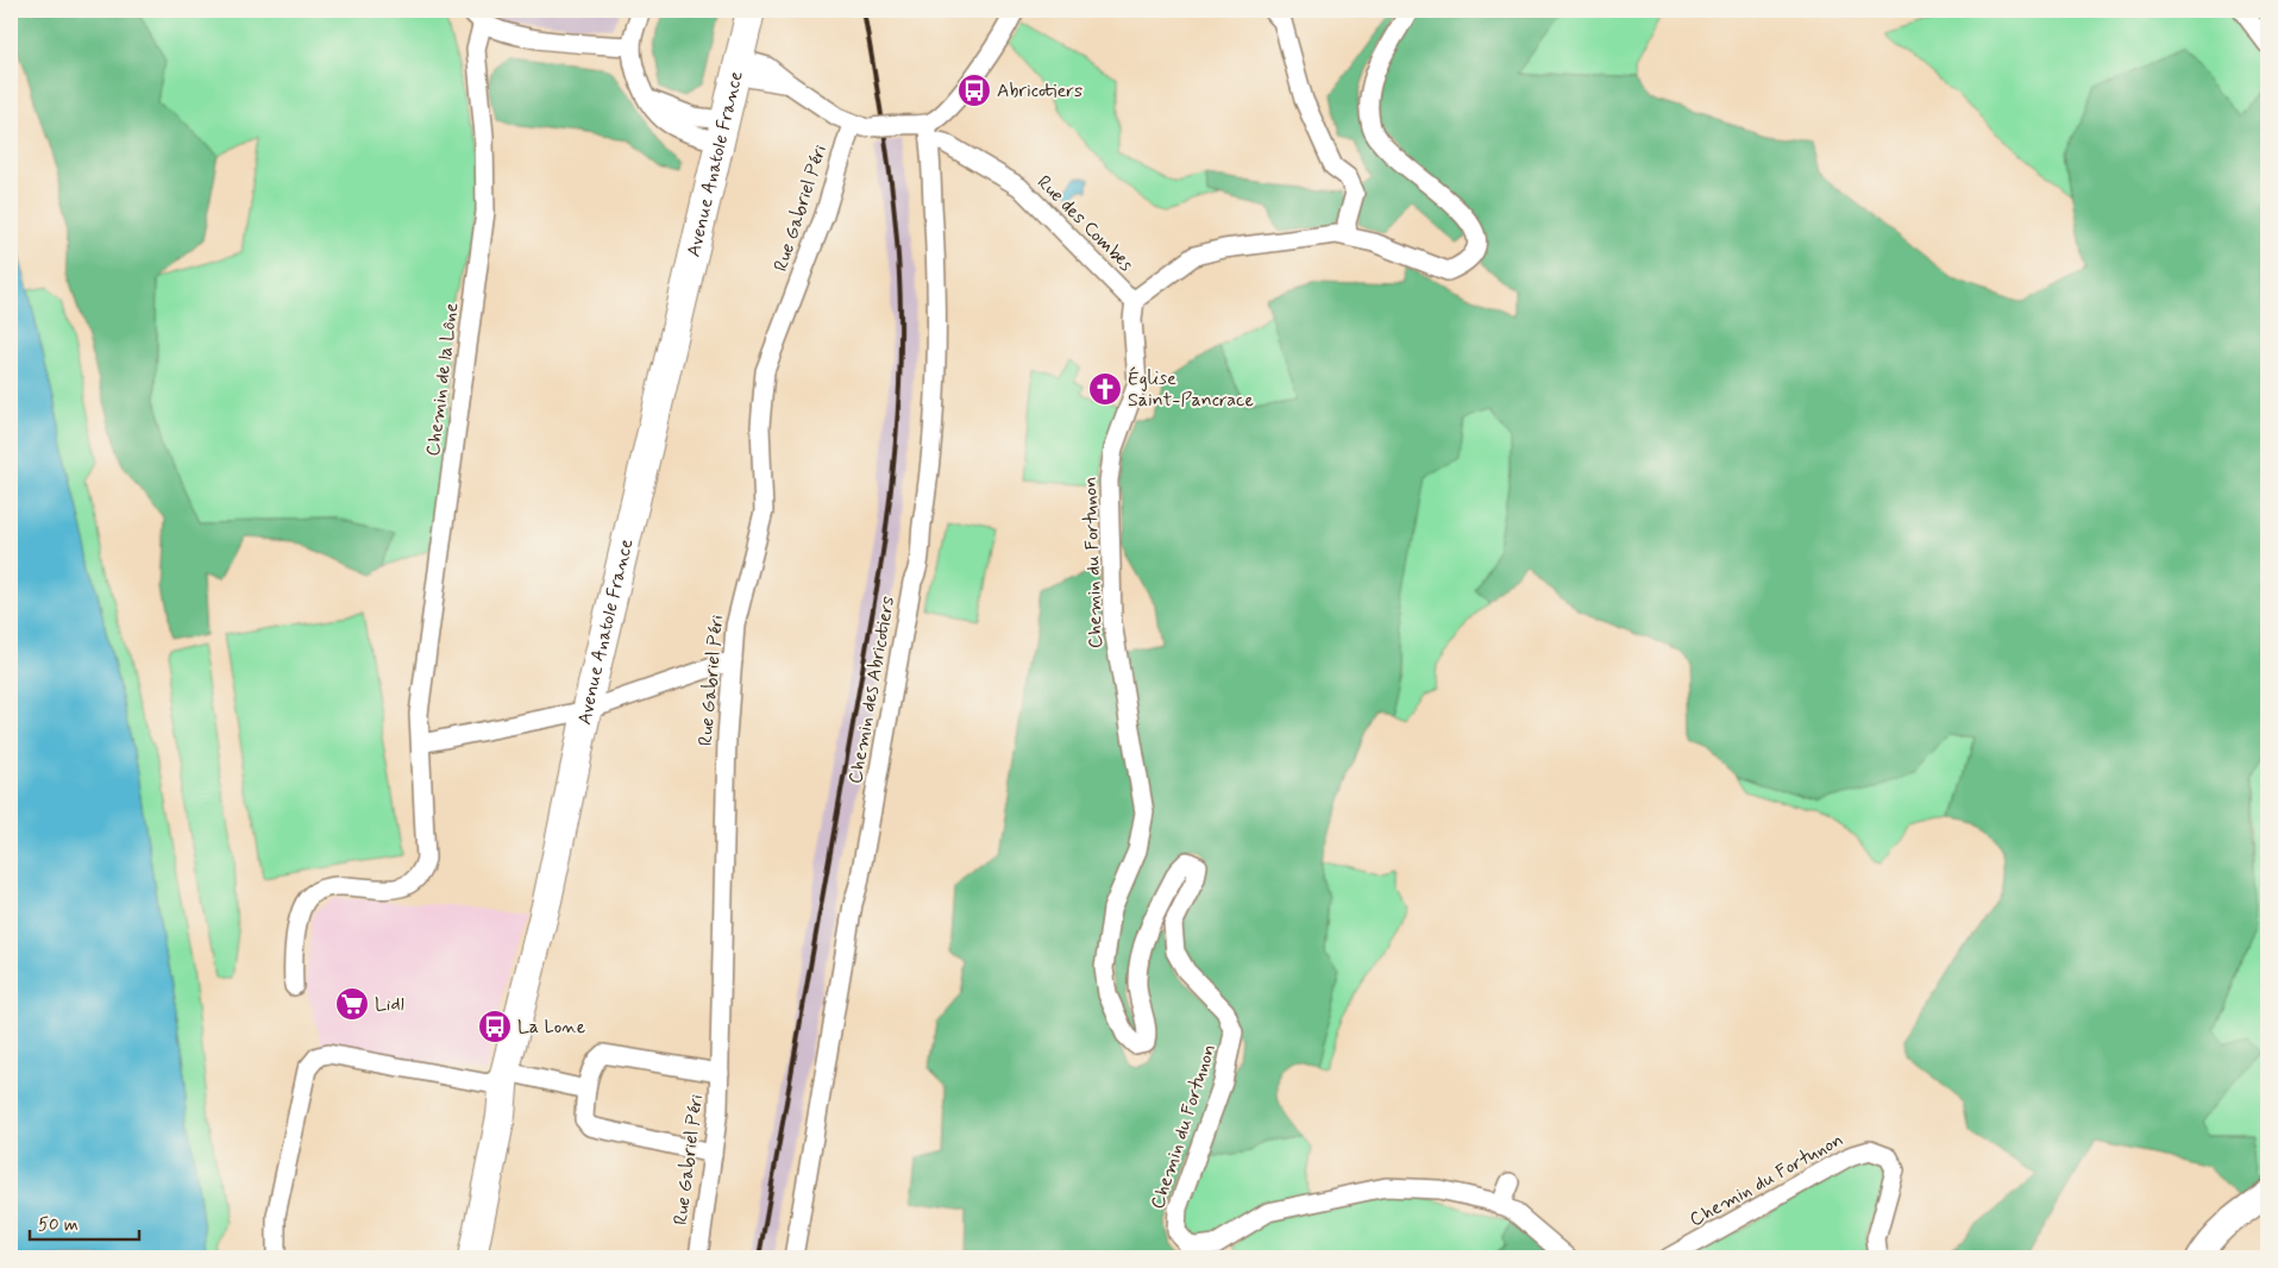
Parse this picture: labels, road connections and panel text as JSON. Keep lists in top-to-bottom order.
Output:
{
  "streets": {
    "main road": ["Avenue Anatole France"],
    "street": [
      "Rue Gabriel Péri",
      "Rue des Combes",
      "Chemin de la Lône",
      "Chemin du Fortunon",
      "Chemin des Abricotiers"
    ]
  },
  "crossings": [
    ["Rue des Combes", "Chemin du Fortunon"],
    ["Rue des Combes", "Chemin des Abricotiers"]
  ],
  "places": {
    "bus stop": ["Abricotiers", "La Lone"],
    "church": ["Église Saint-Pancrace"],
    "supermarket": ["Lidl"]
  },
  "scale_bar": "50 m"
}
